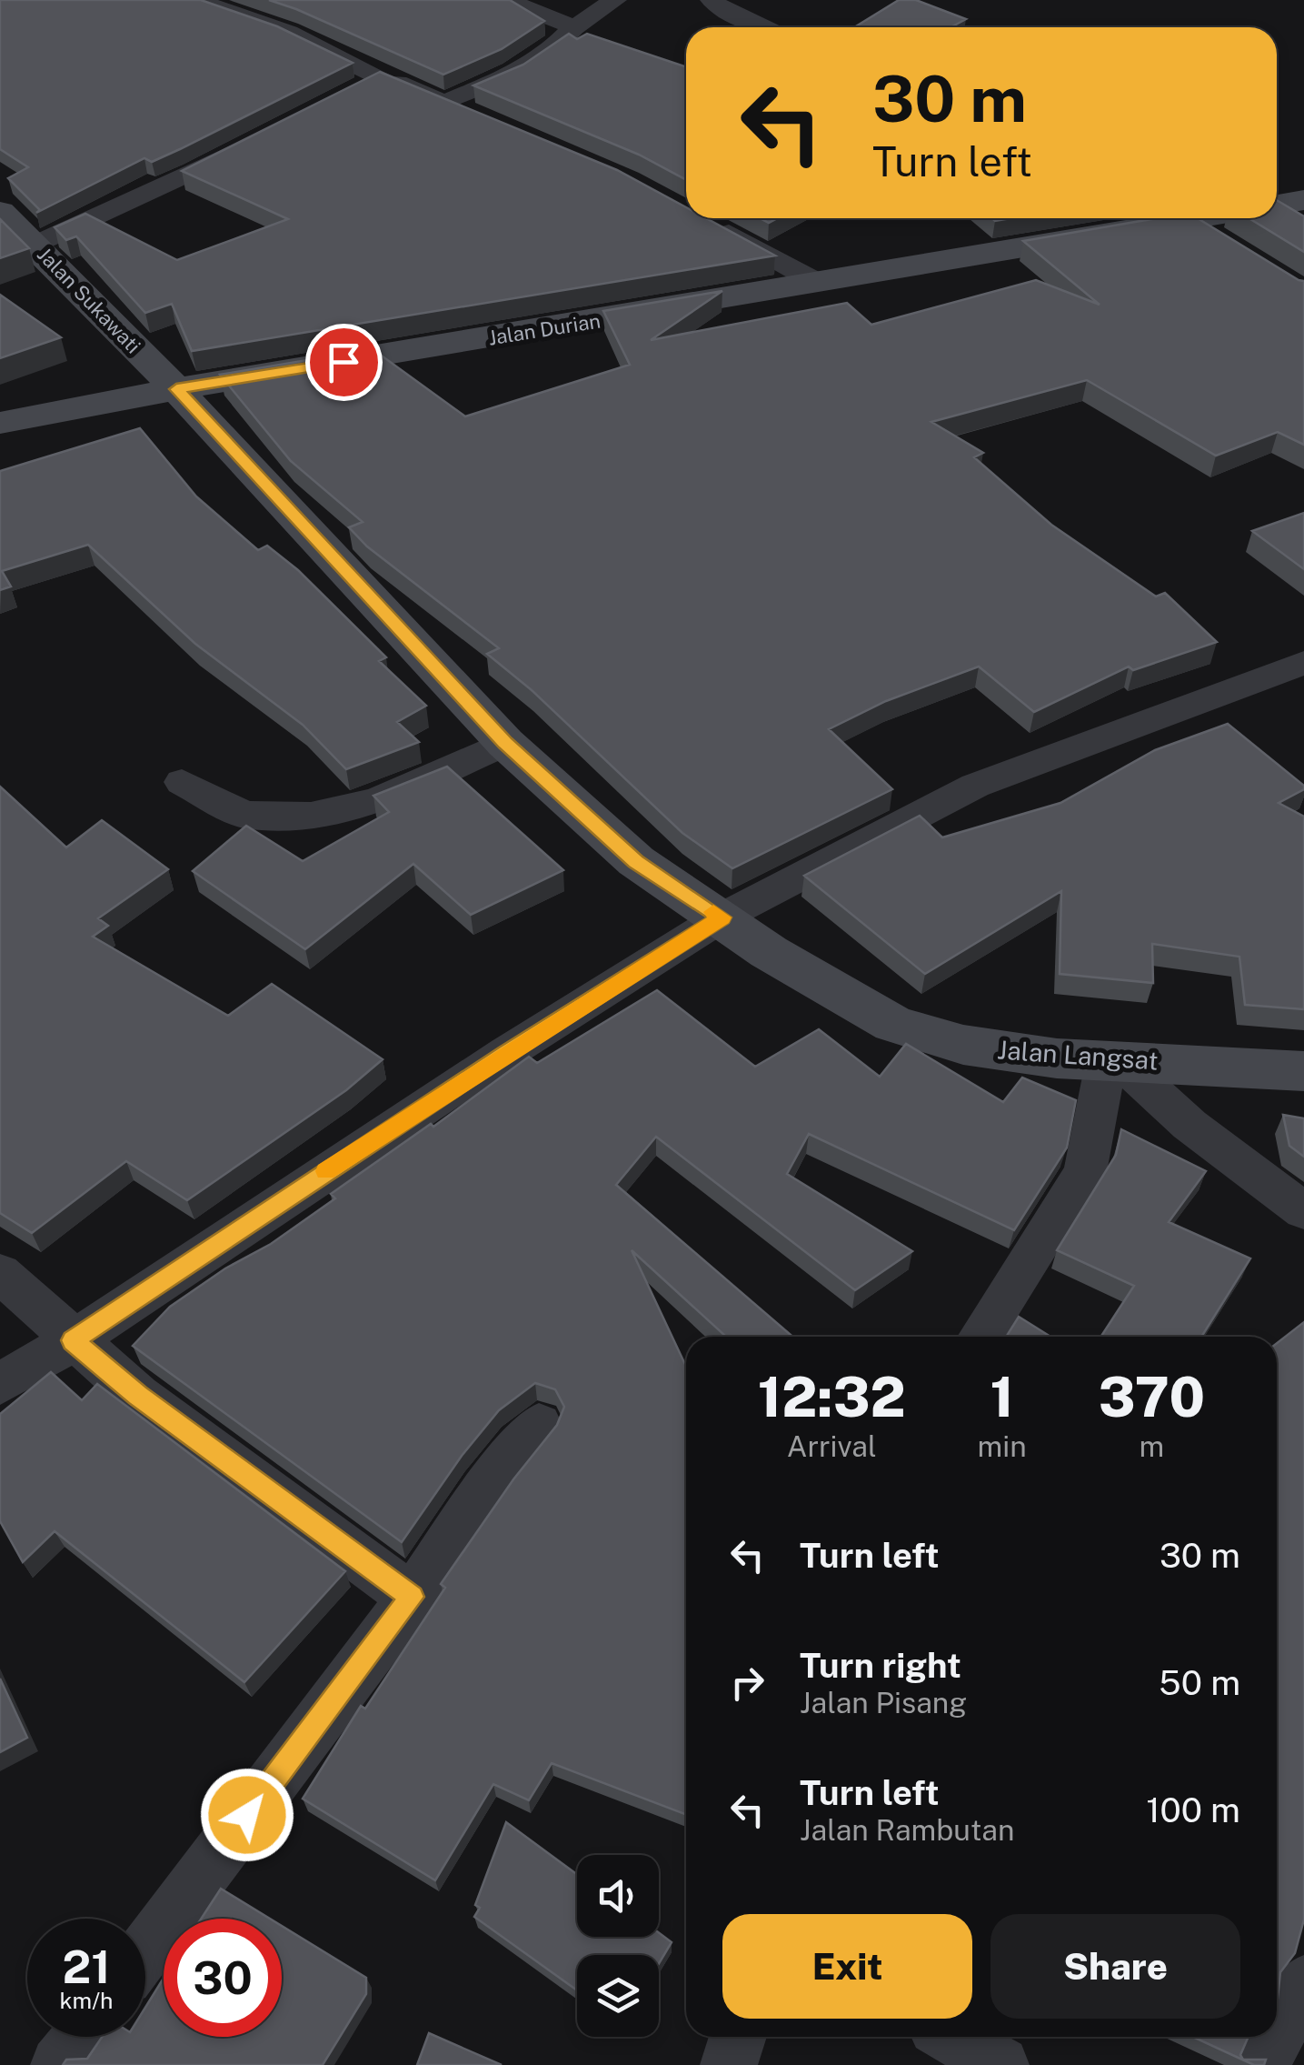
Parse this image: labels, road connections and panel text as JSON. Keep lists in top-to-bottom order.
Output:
{
  "streets": {
    "street": ["Jalan Sukawati", "Jalan Durian", "Jalan Langsat"]
  },
  "crossings": [
    ["Jalan Sukawati", "Jalan Durian"],
    ["Jalan Sukawati", "Jalan Langsat"]
  ],
  "page": {
    "turn": ["30 m", "Turn left"],
    "eta": [
      "12:32",
      "Arrival",
      "1",
      "min",
      "370",
      "m"
    ],
    "list": [
      {
        "name": "Turn left",
        "value": "30 m"
      },
      {
        "name": "Turn right",
        "note": "Jalan Pisang",
        "value": "50 m"
      },
      {
        "name": "Turn left",
        "note": "Jalan Rambutan",
        "value": "100 m"
      }
    ],
    "buttons": ["Exit", "Share"],
    "speed": "21 km/h",
    "limit": "30"
  }
}
